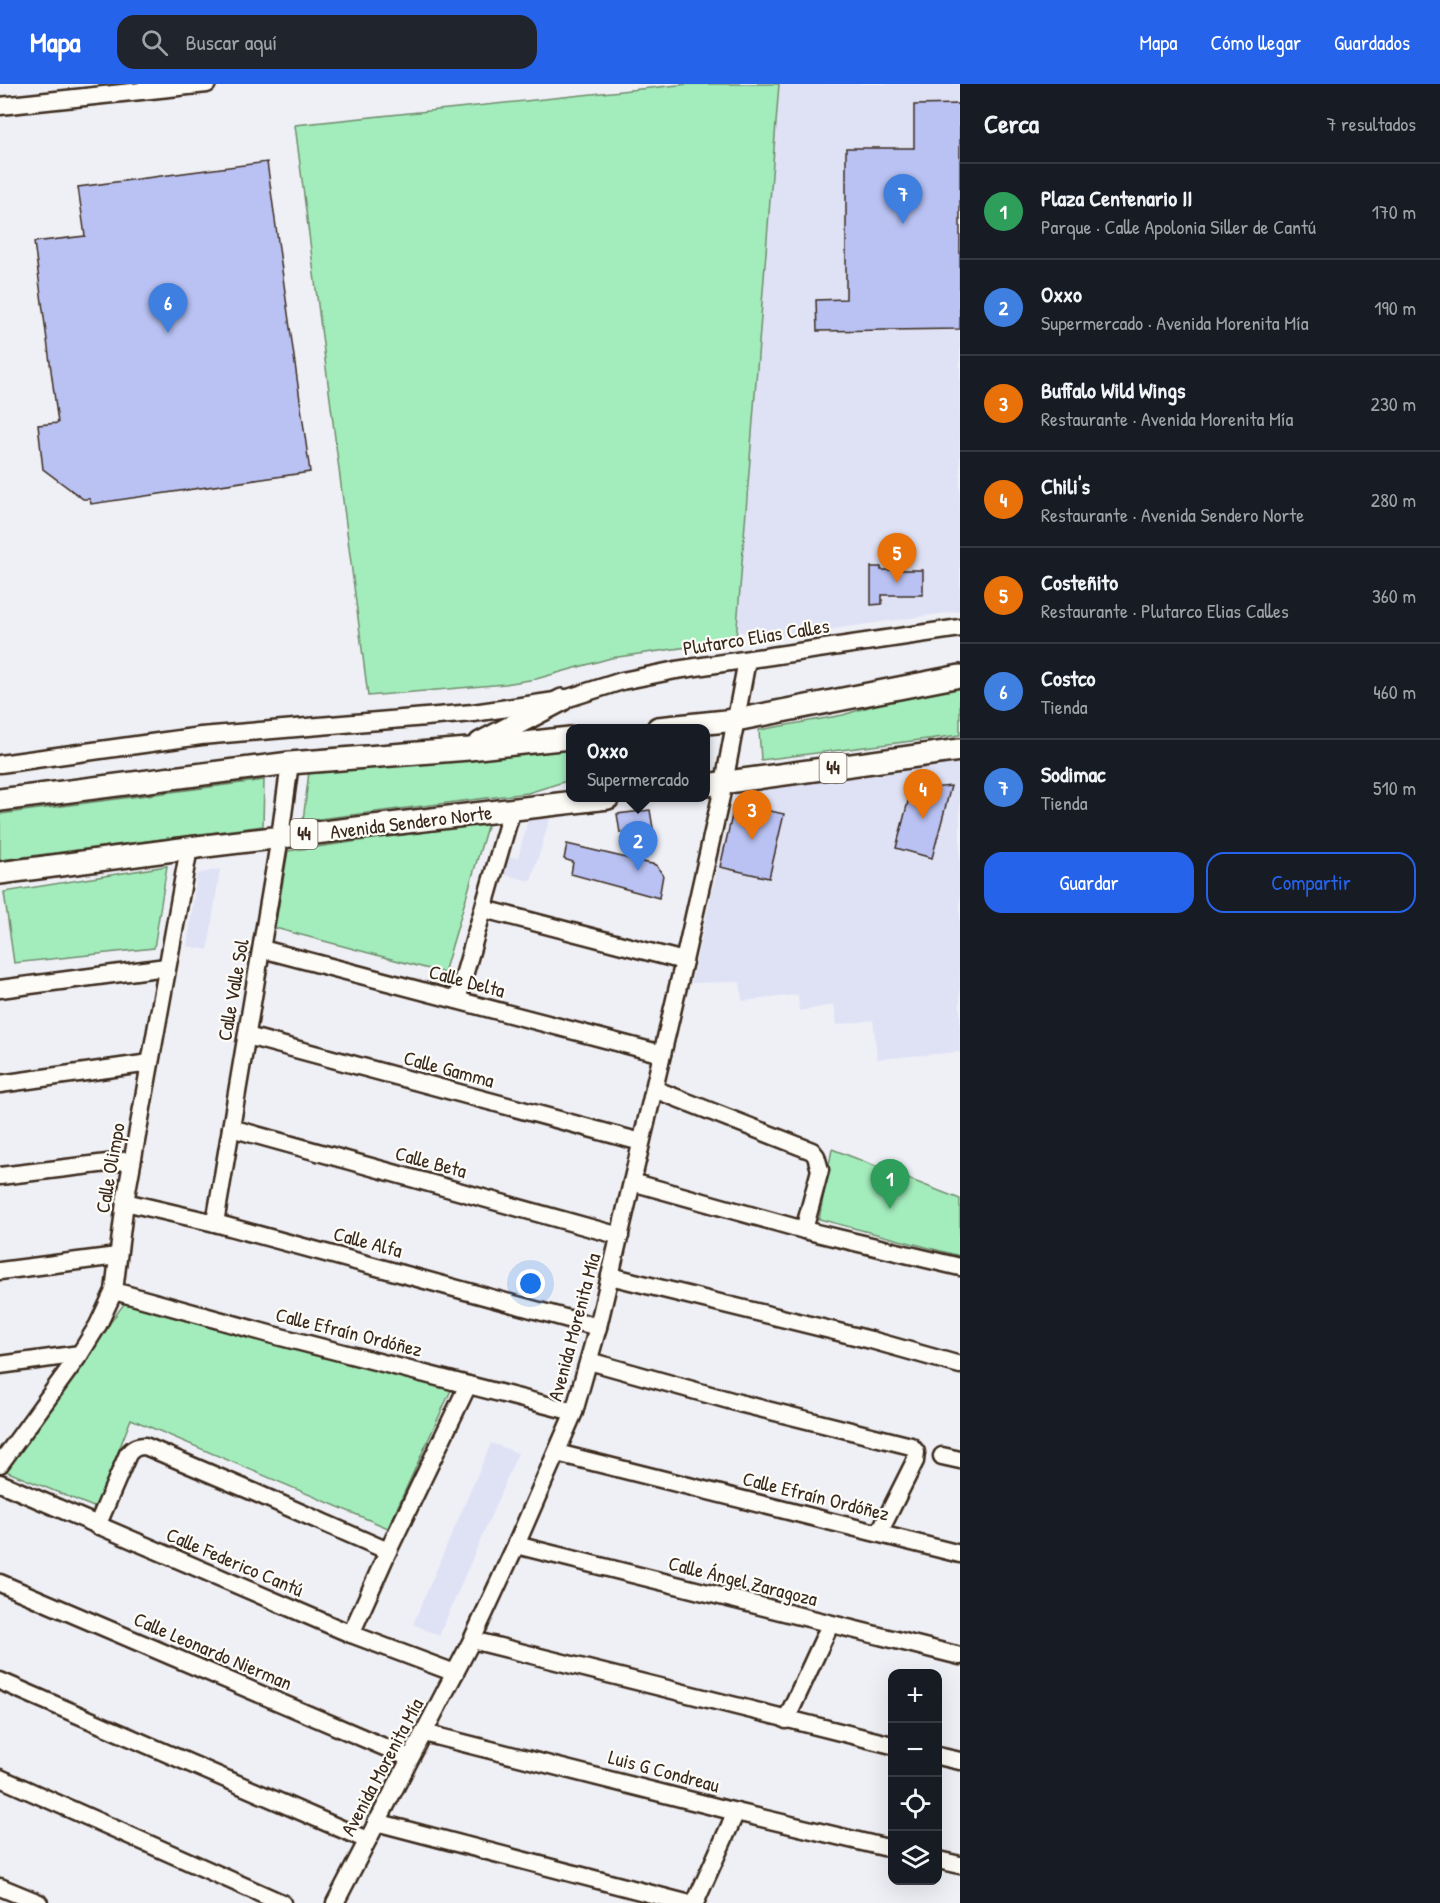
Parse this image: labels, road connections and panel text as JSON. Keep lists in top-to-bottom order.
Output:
{
  "streets": {
    "main road": ["44", "Avenida Sendero Norte"],
    "street": [
      "Plutarco Elias Calles",
      "Calle Delta",
      "Calle Valle Sol",
      "Calle Gamma",
      "Calle Beta",
      "Calle Olimpo",
      "Calle Alfa",
      "Avenida Morenita Mía",
      "Calle Efraín Ordóñez",
      "Calle Federico Cantú",
      "Calle Ángel Zaragoza",
      "Calle Leonardo Nierman",
      "Luis G Condreau"
    ]
  },
  "crossings": [
    ["Plutarco Elias Calles", "Avenida Morenita Mía"],
    ["44", "Avenida Morenita Mía"],
    ["Avenida Sendero Norte", "Calle Valle Sol"],
    ["Avenida Sendero Norte", "Calle Olimpo"],
    ["Calle Delta", "Calle Valle Sol"],
    ["Calle Delta", "Avenida Morenita Mía"],
    ["Calle Valle Sol", "Calle Gamma"],
    ["Calle Valle Sol", "Calle Beta"],
    ["Calle Valle Sol", "Calle Alfa"],
    ["Calle Gamma", "Avenida Morenita Mía"],
    ["Calle Beta", "Avenida Morenita Mía"],
    ["Calle Olimpo", "Calle Alfa"],
    ["Calle Olimpo", "Calle Efraín Ordóñez"],
    ["Calle Alfa", "Avenida Morenita Mía"],
    ["Avenida Morenita Mía", "Calle Efraín Ordóñez"],
    ["Avenida Morenita Mía", "Calle Federico Cantú"],
    ["Avenida Morenita Mía", "Calle Ángel Zaragoza"],
    ["Avenida Morenita Mía", "Calle Leonardo Nierman"],
    ["Avenida Morenita Mía", "Luis G Condreau"]
  ],
  "page": {
    "header": "Mapa",
    "search": "Buscar aquí",
    "nav": ["Mapa", "Cómo llegar", "Guardados"],
    "heading": ["Cerca", "7 resultados"],
    "list": [
      {
        "mark": "1",
        "name": "Plaza Centenario II",
        "note": "Parque · Calle Apolonia Siller de Cantú",
        "value": "170 m"
      },
      {
        "mark": "2",
        "name": "Oxxo",
        "note": "Supermercado · Avenida Morenita Mía",
        "value": "190 m"
      },
      {
        "mark": "3",
        "name": "Buffalo Wild Wings",
        "note": "Restaurante · Avenida Morenita Mía",
        "value": "230 m"
      },
      {
        "mark": "4",
        "name": "Chili's",
        "note": "Restaurante · Avenida Sendero Norte",
        "value": "280 m"
      },
      {
        "mark": "5",
        "name": "Costeñito",
        "note": "Restaurante · Plutarco Elias Calles",
        "value": "360 m"
      },
      {
        "mark": "6",
        "name": "Costco",
        "note": "Tienda",
        "value": "460 m"
      },
      {
        "mark": "7",
        "name": "Sodimac",
        "note": "Tienda",
        "value": "510 m"
      }
    ],
    "pins": [
      "7",
      "6",
      "5",
      "4",
      "3",
      "2",
      "1"
    ],
    "popup": ["Oxxo", "Supermercado"],
    "buttons": ["Guardar", "Compartir"],
    "map_buttons": ["+", "−"]
  }
}
